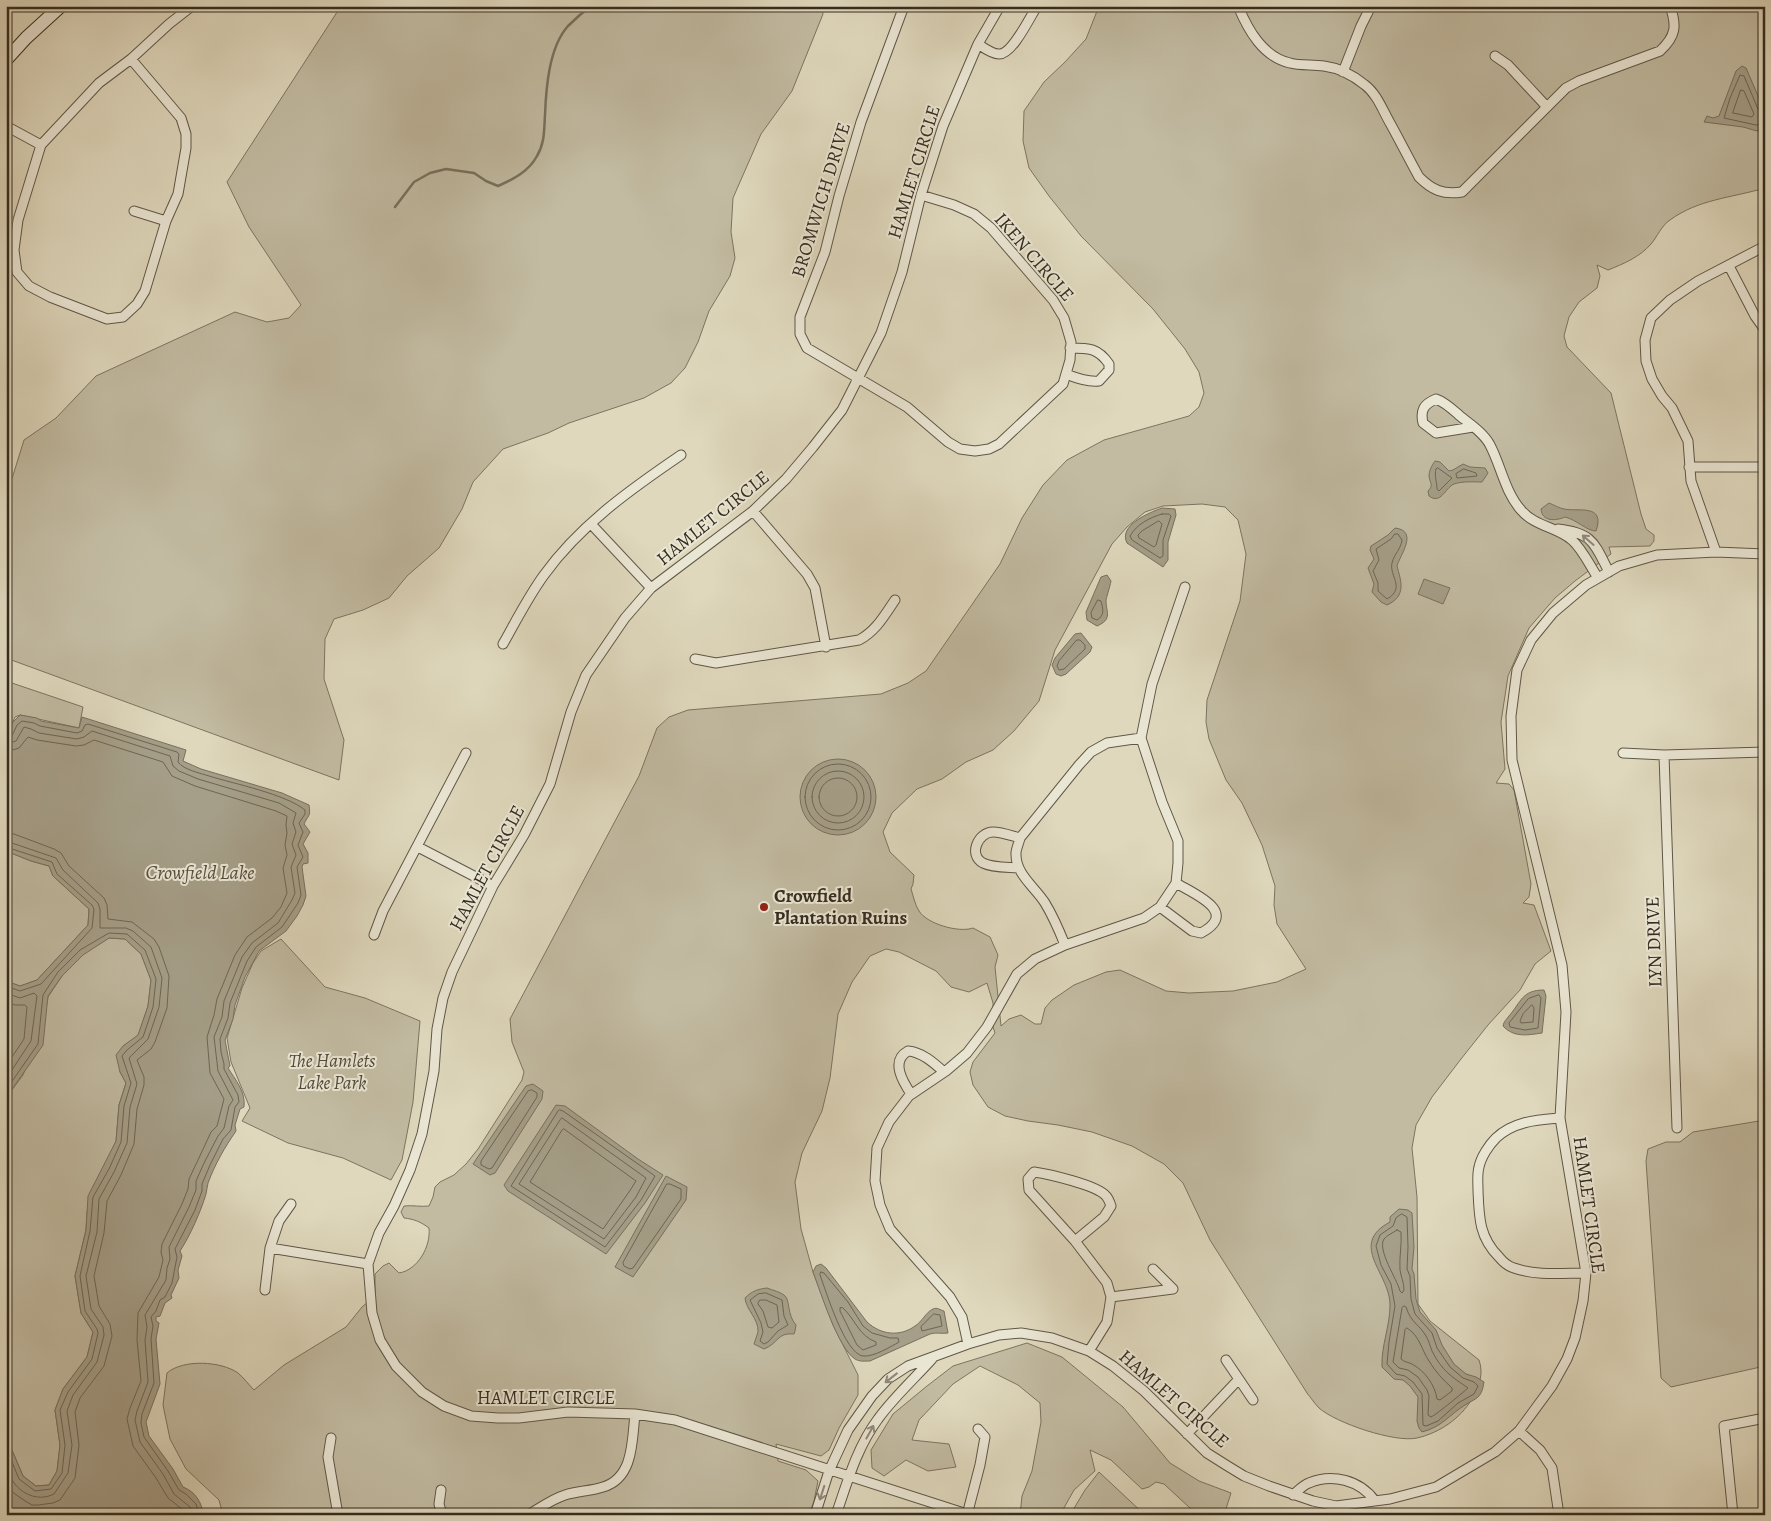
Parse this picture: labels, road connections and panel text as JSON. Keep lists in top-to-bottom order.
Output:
{
  "streets": {
    "street": [
      "HAMLET CIRCLE",
      "BROMWICH DRIVE",
      "IKEN CIRCLE",
      "LYN DRIVE"
    ]
  },
  "crossings": [
    ["HAMLET CIRCLE", "BROMWICH DRIVE"],
    ["HAMLET CIRCLE", "IKEN CIRCLE"],
    ["BROMWICH DRIVE", "IKEN CIRCLE"]
  ],
  "water": ["Crowfield Lake"],
  "parks": ["The Hamlets Lake Park"],
  "places": ["Crowfield Plantation Ruins"]
}
